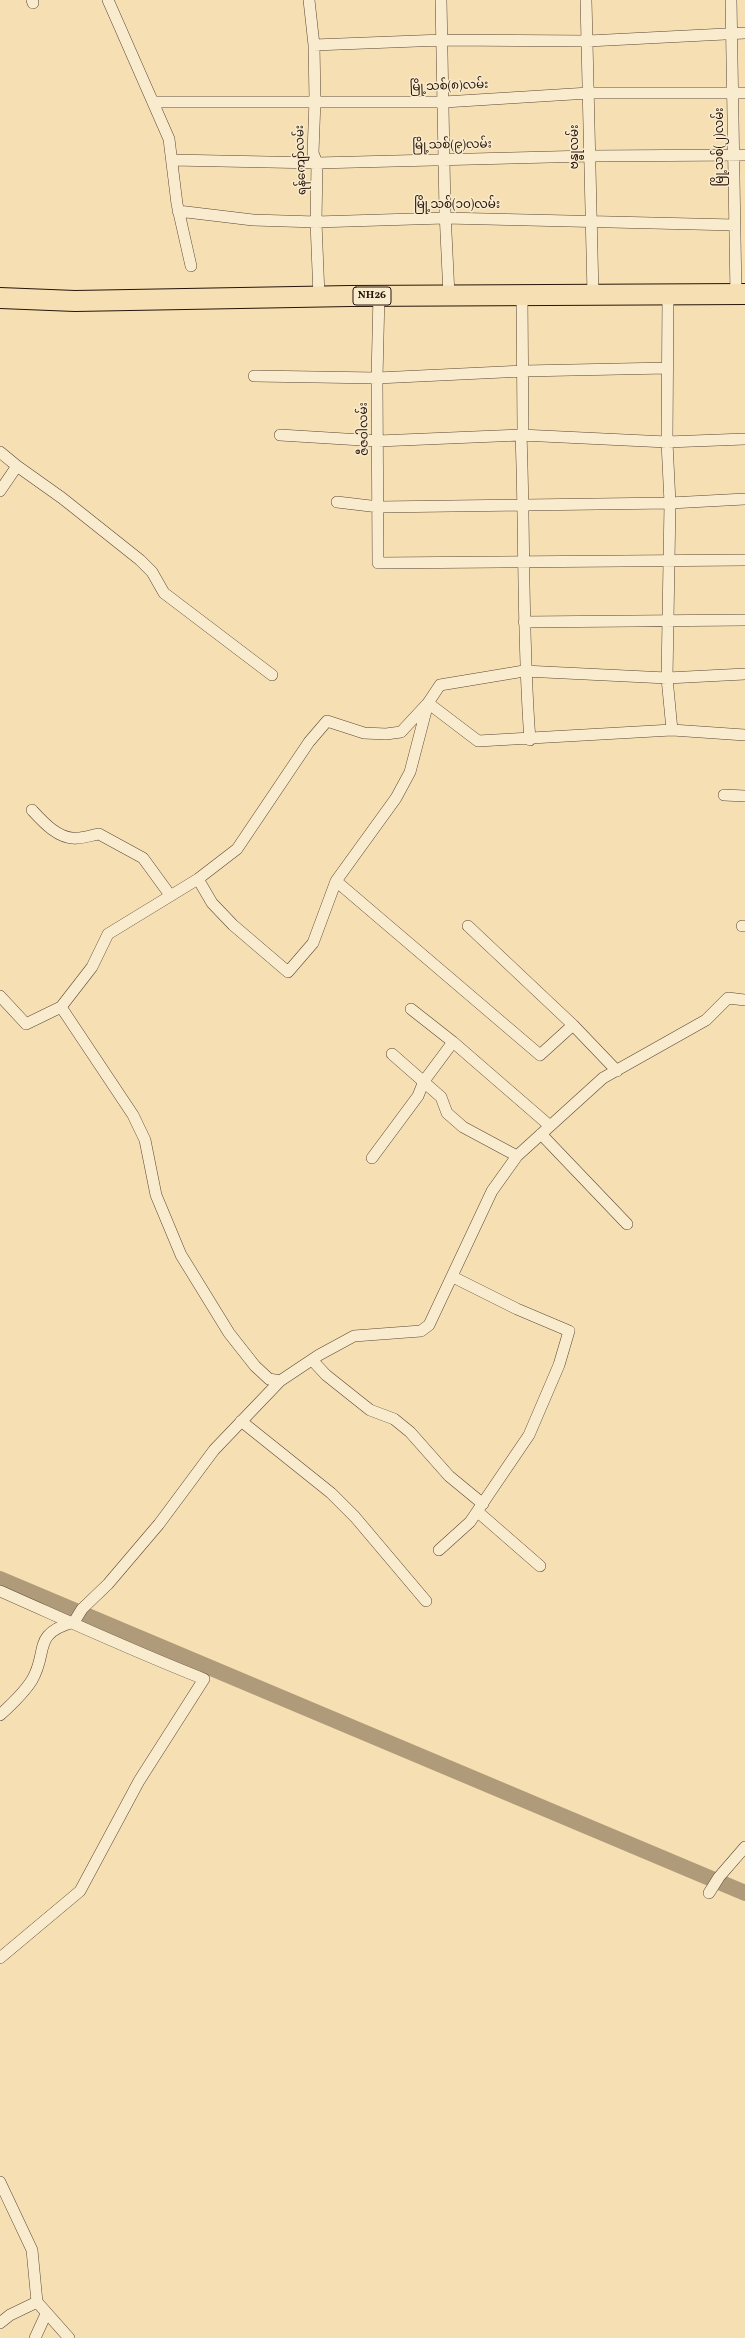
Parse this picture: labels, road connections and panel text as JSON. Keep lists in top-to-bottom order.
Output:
{
  "streets": {
    "highway": ["NH26"],
    "street": [
      "မြို့သစ်(၈)လမ်း",
      "မြို့သစ်(၉)လမ်း",
      "ဗန္ဓုလမ်း",
      "မြို့သစ်(၂)လမ်း",
      "ရန်ကျော်လမ်း",
      "မြို့သစ်(၁၀)လမ်း",
      "ဇီဇဝါလမ်း"
    ]
  },
  "crossings": [
    ["မြို့သစ်(၈)လမ်း", "ဗန္ဓုလမ်း"],
    ["မြို့သစ်(၈)လမ်း", "မြို့သစ်(၂)လမ်း"],
    ["မြို့သစ်(၈)လမ်း", "ရန်ကျော်လမ်း"],
    ["မြို့သစ်(၉)လမ်း", "ဗန္ဓုလမ်း"],
    ["မြို့သစ်(၉)လမ်း", "မြို့သစ်(၂)လမ်း"],
    ["မြို့သစ်(၉)လမ်း", "ရန်ကျော်လမ်း"],
    ["ဗန္ဓုလမ်း", "မြို့သစ်(၁၀)လမ်း"],
    ["ဗန္ဓုလမ်း", "NH26"],
    ["မြို့သစ်(၂)လမ်း", "မြို့သစ်(၁၀)လမ်း"],
    ["မြို့သစ်(၂)လမ်း", "NH26"],
    ["ရန်ကျော်လမ်း", "မြို့သစ်(၁၀)လမ်း"],
    ["ရန်ကျော်လမ်း", "NH26"],
    ["NH26", "ဇီဇဝါလမ်း"]
  ]
}
